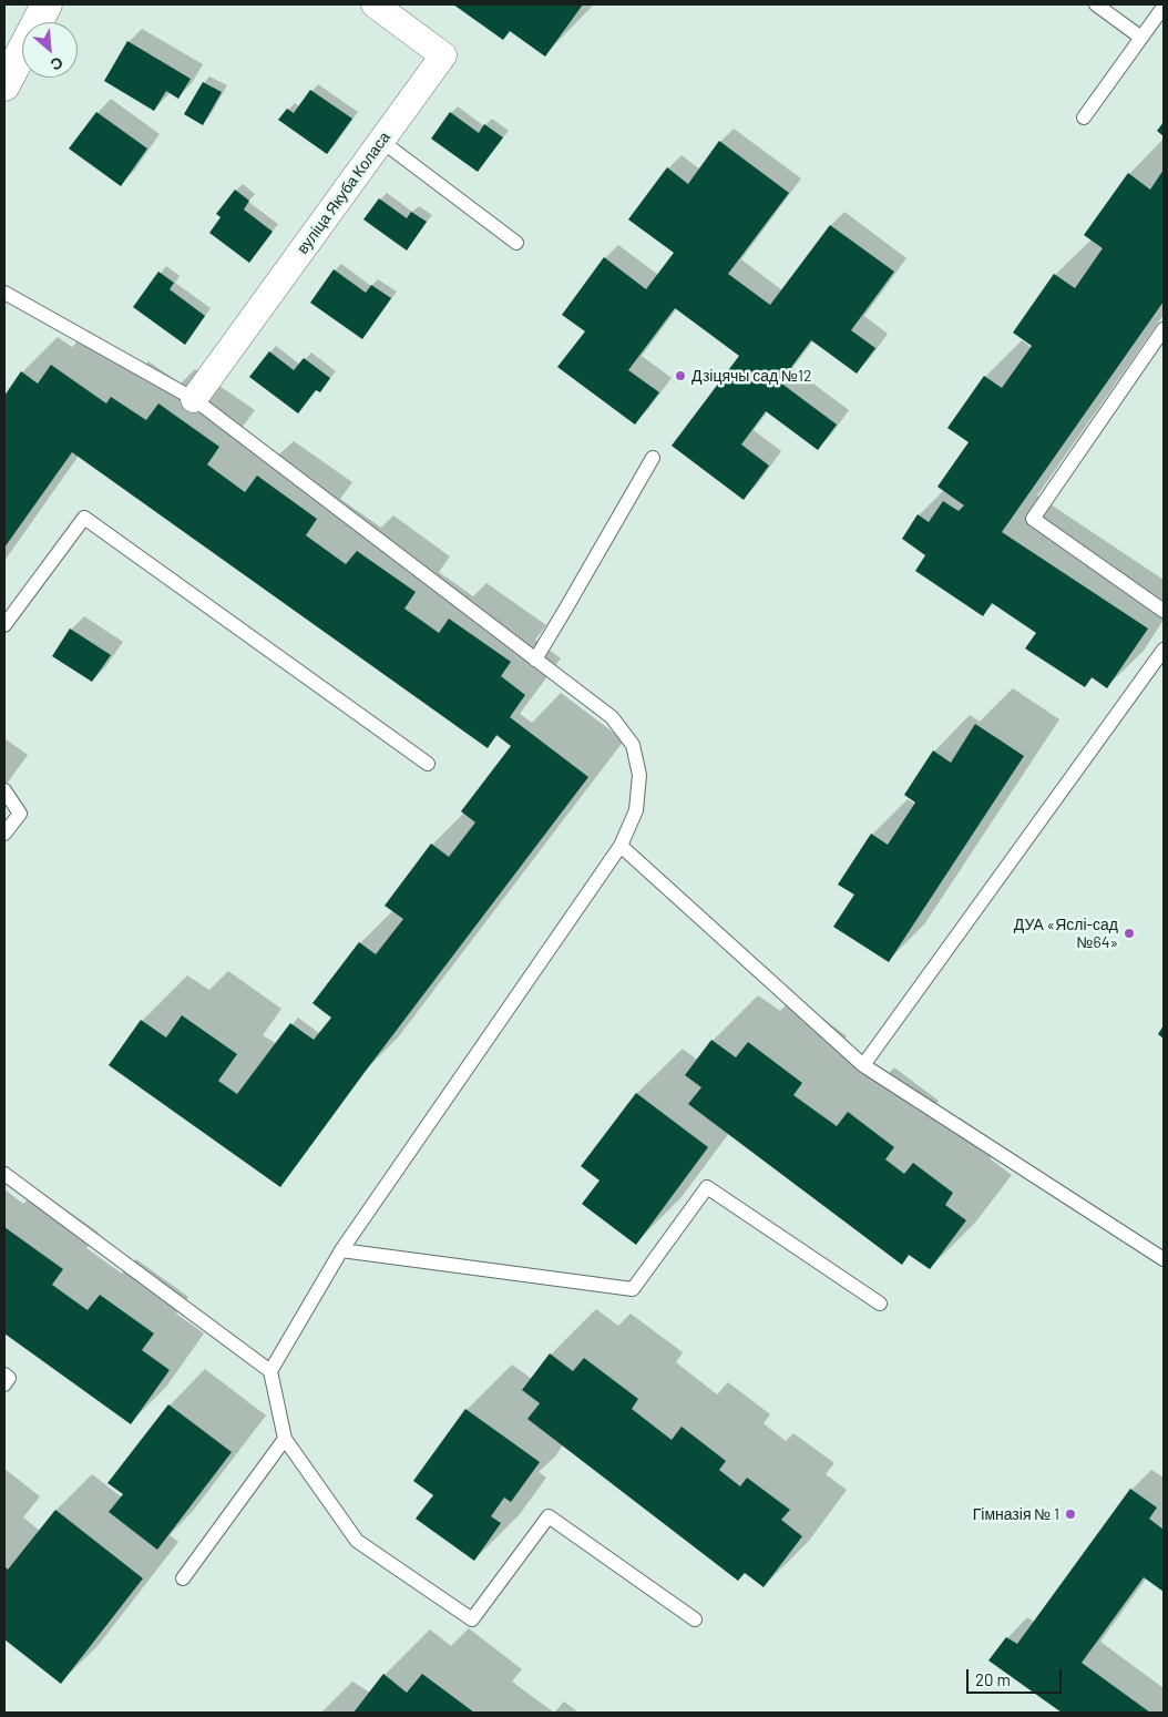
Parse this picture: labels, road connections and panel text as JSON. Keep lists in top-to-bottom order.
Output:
{
  "streets": {
    "street": ["вуліца Якуба Коласа"]
  },
  "places": ["Дзіцячы сад №12", "ДУА «Яслі-сад №64»", "Гімназія № 1"],
  "scale_bar": "20 m",
  "north": "bottom right"
}
